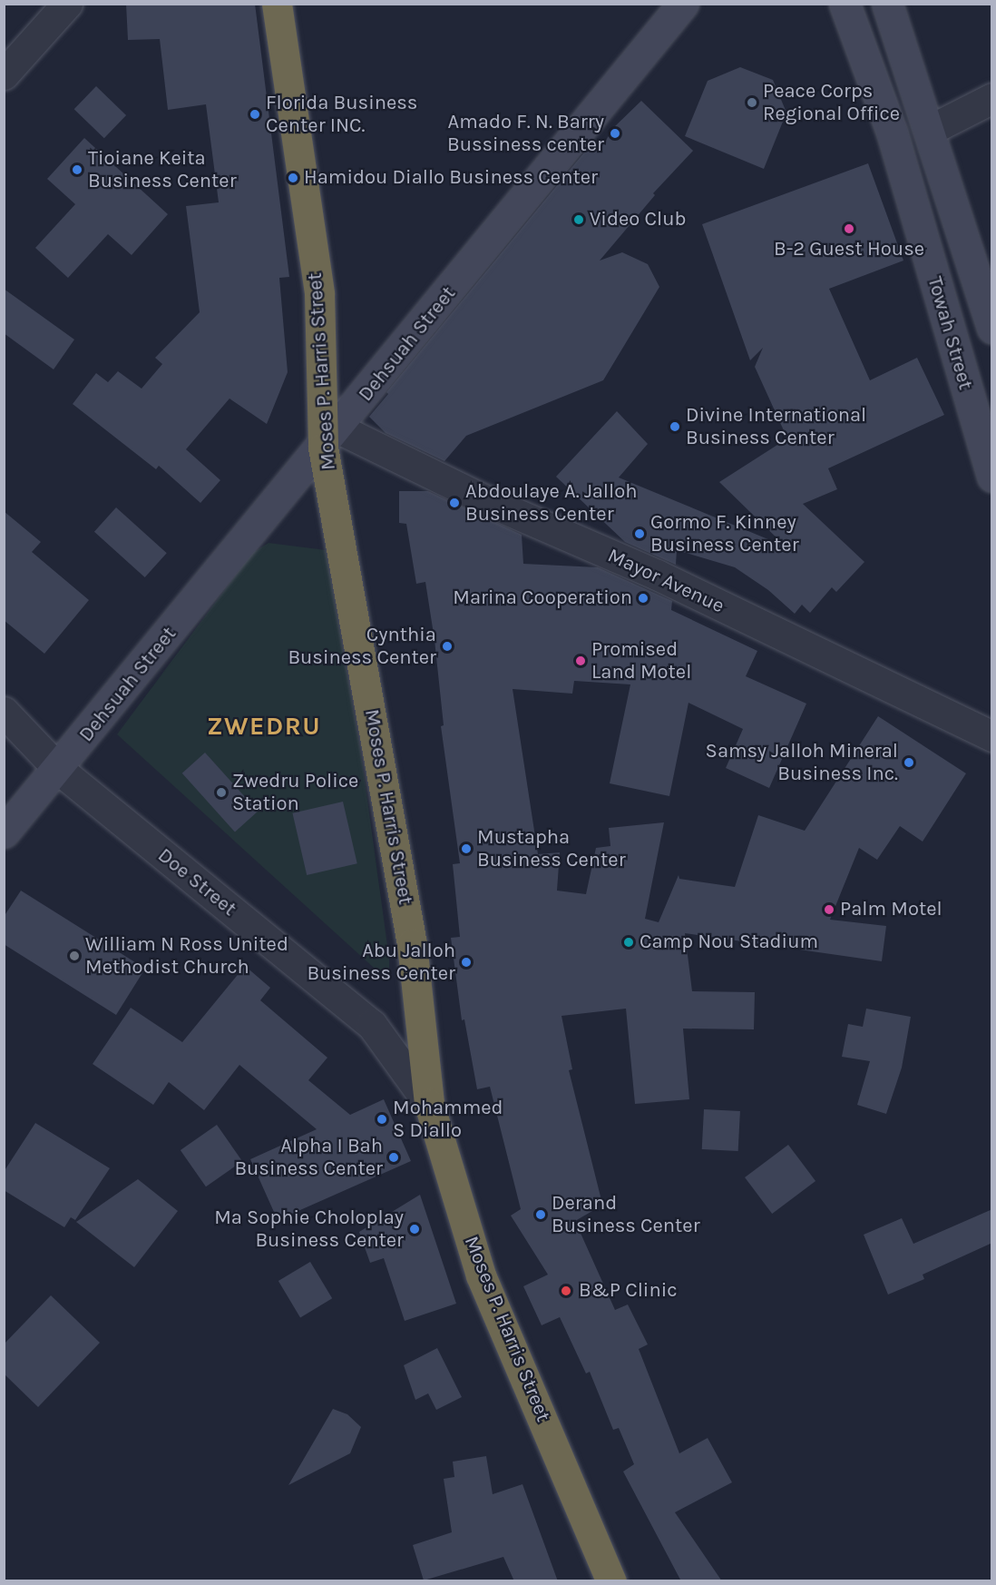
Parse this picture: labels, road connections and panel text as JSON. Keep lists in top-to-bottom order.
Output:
{
  "streets": {
    "highway": ["Moses P. Harris Street"],
    "street": [
      "Towah Street",
      "Dehsuah Street",
      "Mayor Avenue",
      "Doe Street"
    ]
  },
  "crossings": [
    ["Dehsuah Street", "Moses P. Harris Street"],
    ["Dehsuah Street", "Mayor Avenue"],
    ["Dehsuah Street", "Doe Street"],
    ["Moses P. Harris Street", "Mayor Avenue"],
    ["Moses P. Harris Street", "Doe Street"]
  ],
  "districts": ["ZWEDRU"],
  "places": [
    "Peace Corps Regional Office",
    "Florida Business Center INC.",
    "Amado F. N. Barry Bussiness center",
    "Tioiane Keita Business Center",
    "Hamidou Diallo Business Center",
    "Video Club",
    "B-2 Guest House",
    "Divine International Business Center",
    "Abdoulaye A. Jalloh Business Center",
    "Gormo F. Kinney Business Center",
    "Marina Cooperation",
    "Cynthia Business Center",
    "Promised Land Motel",
    "Samsy Jalloh Mineral Business Inc.",
    "Zwedru Police Station",
    "Mustapha Business Center",
    "Palm Motel",
    "Camp Nou Stadium",
    "William N Ross United Methodist Church",
    "Abu Jalloh Business Center",
    "Mohammed S Diallo",
    "Alpha I Bah Business Center",
    "Derand Business Center",
    "Ma Sophie Choloplay Business Center",
    "B&P Clinic"
  ]
}
